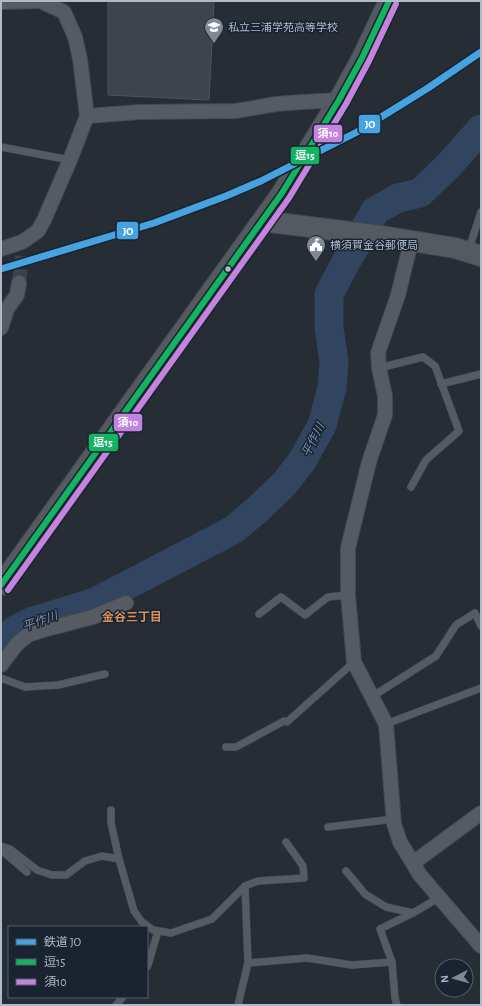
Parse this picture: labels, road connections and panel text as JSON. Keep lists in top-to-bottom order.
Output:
{
  "districts": ["金谷三丁目"],
  "water": ["平作川"],
  "places": {
    "school or university": ["私立三浦学苑高等学校"],
    "public building": ["横須賀金谷郵便局"]
  },
  "lines": ["transit line 逗15", "transit line 須10", "rail line JO"],
  "legend": ["鉄道 JO", "逗15", "須10"],
  "north": "left"
}
